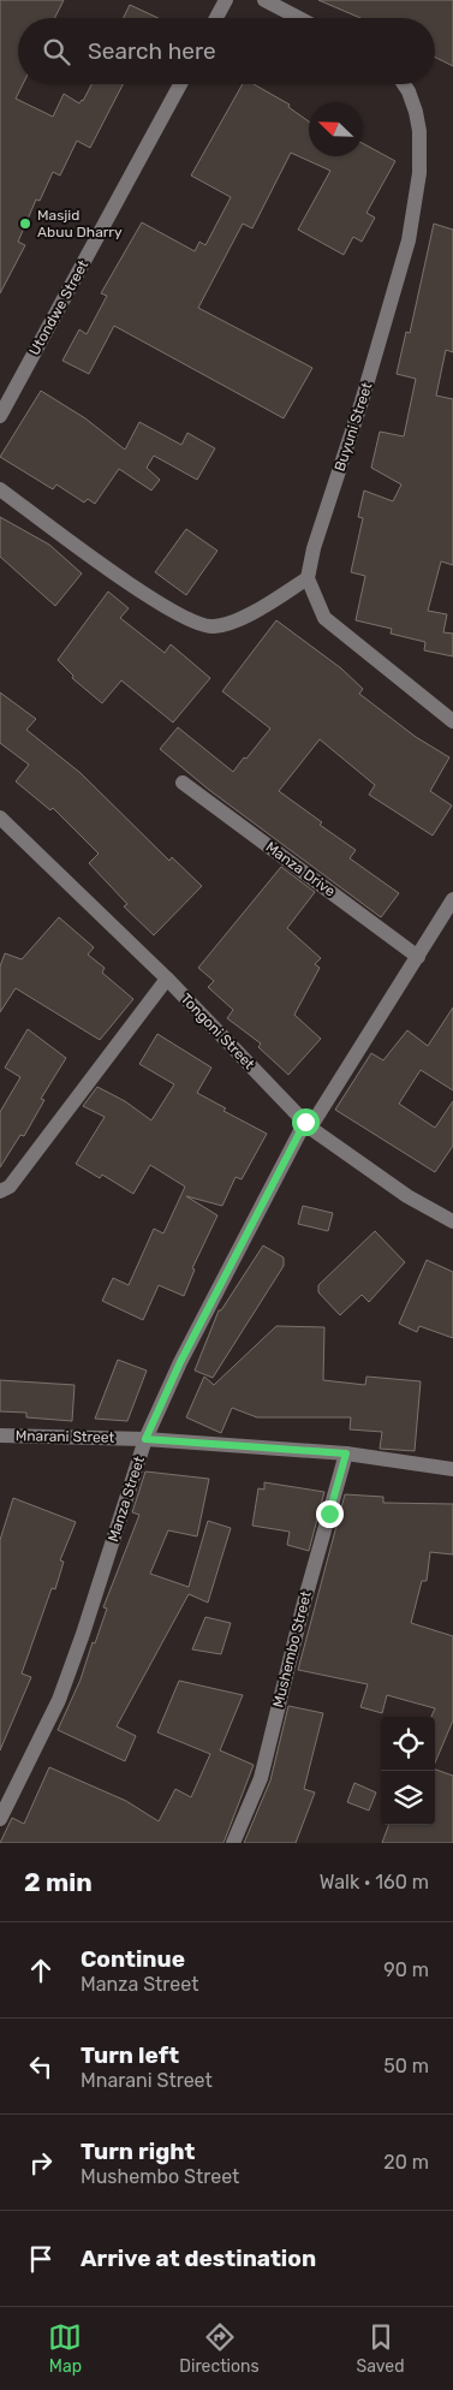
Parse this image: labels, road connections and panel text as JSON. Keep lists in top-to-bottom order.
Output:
{
  "streets": {
    "street": [
      "Utondwe Street",
      "Buyuni Street",
      "Manza Drive",
      "Tongoni Street",
      "Mnarani Street",
      "Manza Street",
      "Mushembo Street"
    ]
  },
  "crossings": [
    ["Manza Drive", "Manza Street"],
    ["Tongoni Street", "Manza Street"],
    ["Mnarani Street", "Manza Street"],
    ["Mnarani Street", "Mushembo Street"]
  ],
  "places": ["Masjid Abuu Dharry"],
  "north": "top left",
  "page": {
    "search": "Search here",
    "heading": ["2 min", "Walk · 160 m"],
    "list": [
      ["Continue", "Manza Street", "90 m"],
      ["Turn left", "Mnarani Street", "50 m"],
      ["Turn right", "Mushembo Street", "20 m"],
      "Arrive at destination"
    ],
    "nav": ["Map", "Directions", "Saved"]
  }
}
